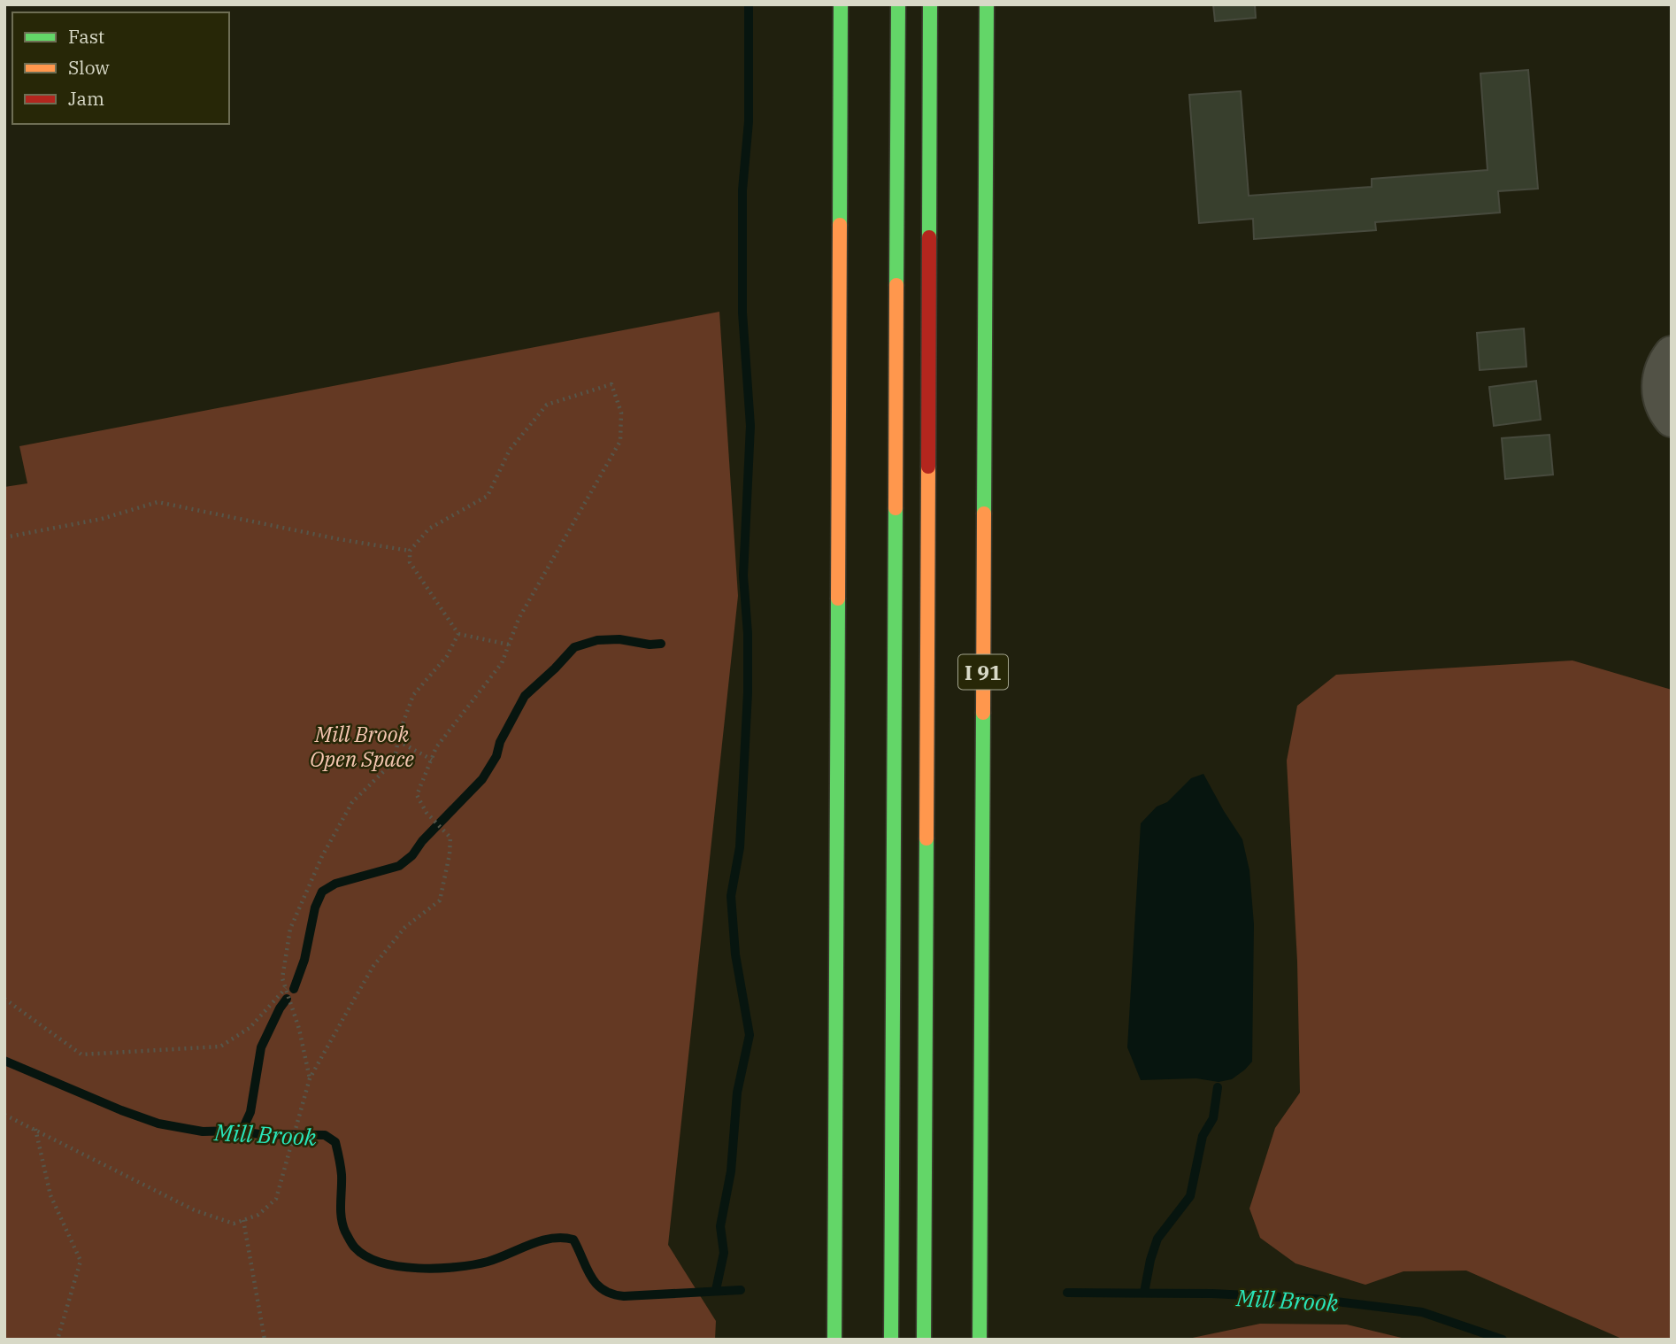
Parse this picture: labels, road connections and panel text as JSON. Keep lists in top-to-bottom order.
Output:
{
  "streets": {
    "highway": ["I 91"]
  },
  "water": ["Mill Brook"],
  "parks": ["Mill Brook Open Space"],
  "legend": ["Fast", "Slow", "Jam"]
}
